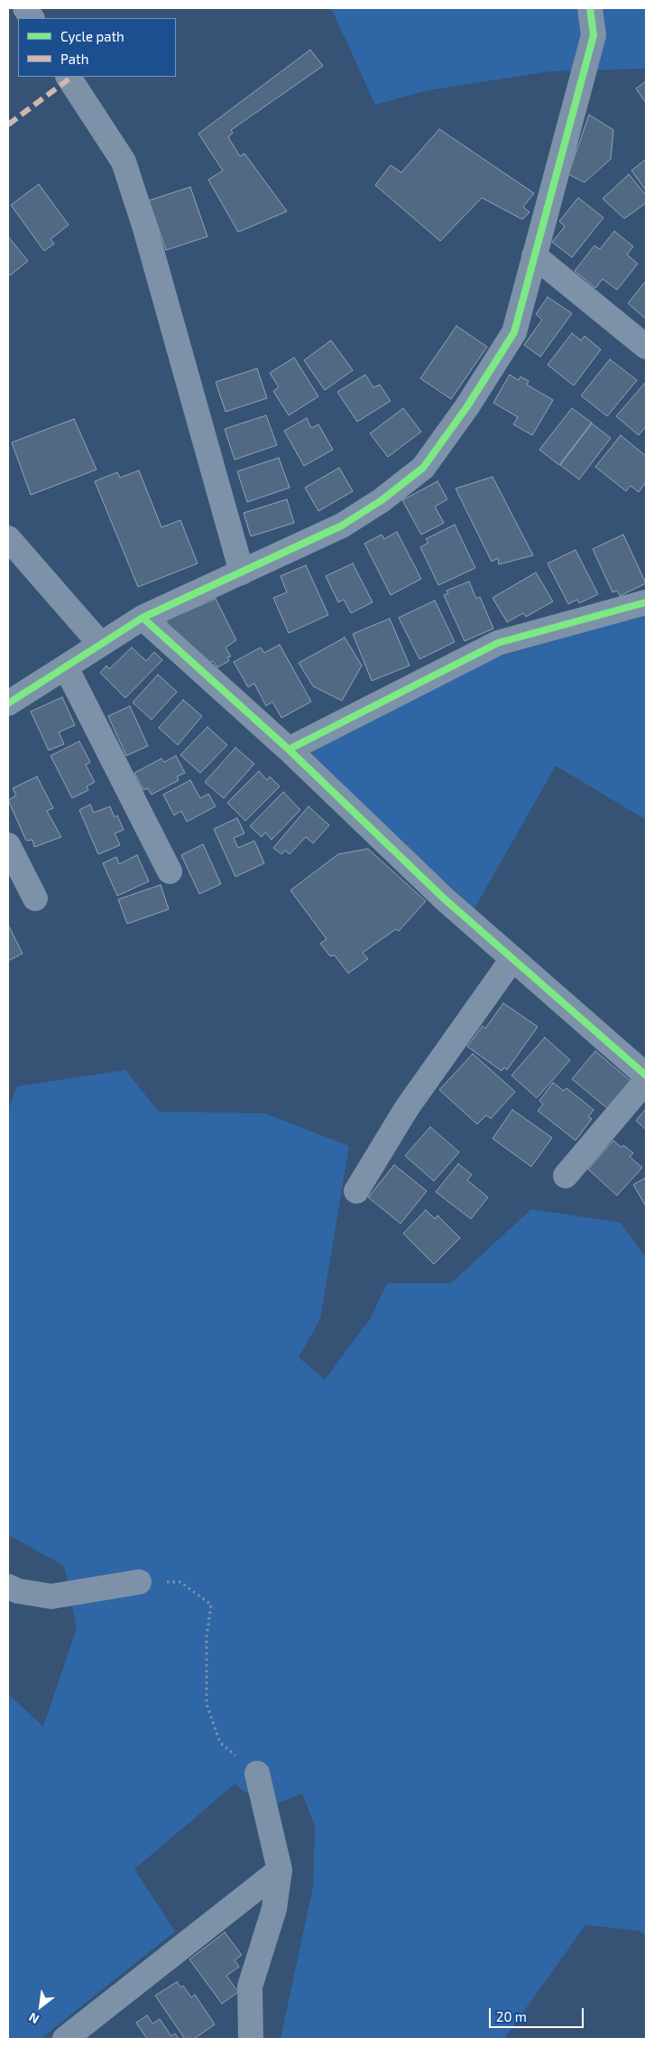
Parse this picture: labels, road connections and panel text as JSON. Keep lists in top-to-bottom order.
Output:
{
  "legend": ["Cycle path", "Path"],
  "scale_bar": "20 m",
  "north": "bottom left"
}
